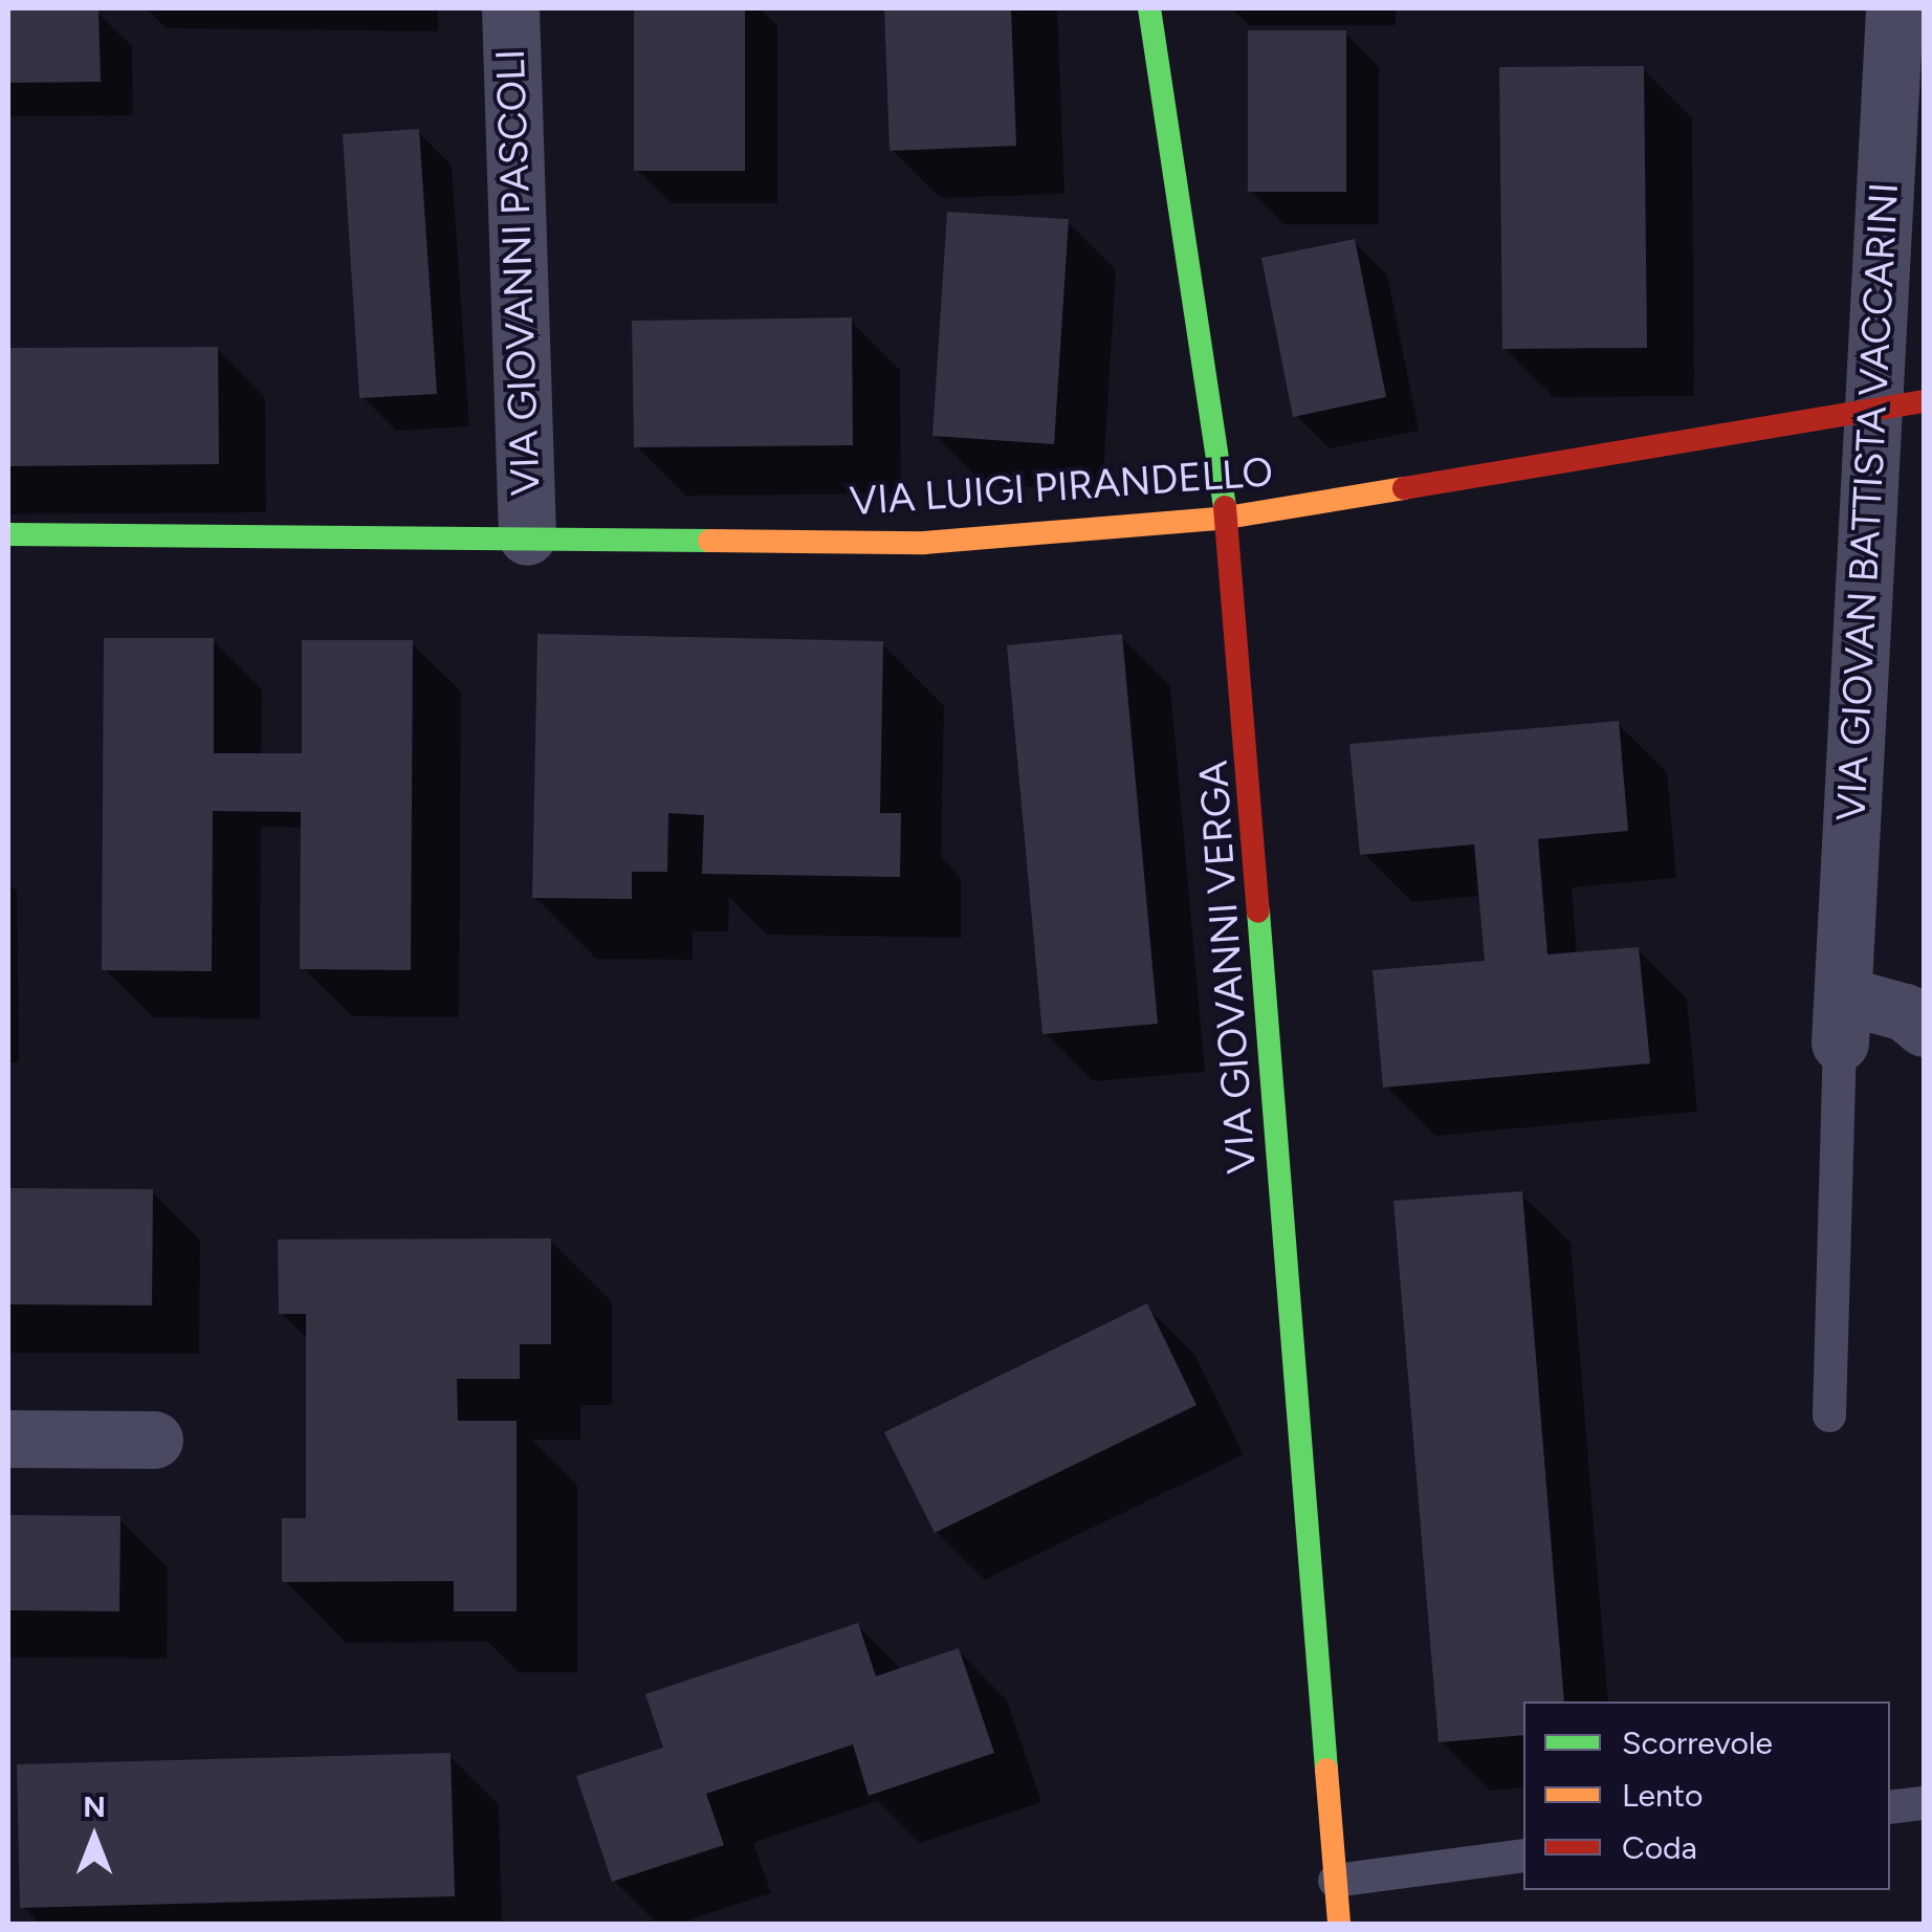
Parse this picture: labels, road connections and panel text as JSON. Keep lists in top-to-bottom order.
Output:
{
  "streets": {
    "street": [
      "VIA GIOVANNI PASCOLI",
      "VIA LUIGI PIRANDELLO",
      "VIA GIOVAN BATTISTA VACCARINI",
      "VIA GIOVANNI VERGA"
    ]
  },
  "crossings": [
    ["VIA GIOVANNI PASCOLI", "VIA LUIGI PIRANDELLO"],
    ["VIA LUIGI PIRANDELLO", "VIA GIOVAN BATTISTA VACCARINI"],
    ["VIA LUIGI PIRANDELLO", "VIA GIOVANNI VERGA"]
  ],
  "legend": ["Scorrevole", "Lento", "Coda"],
  "north": "top"
}
